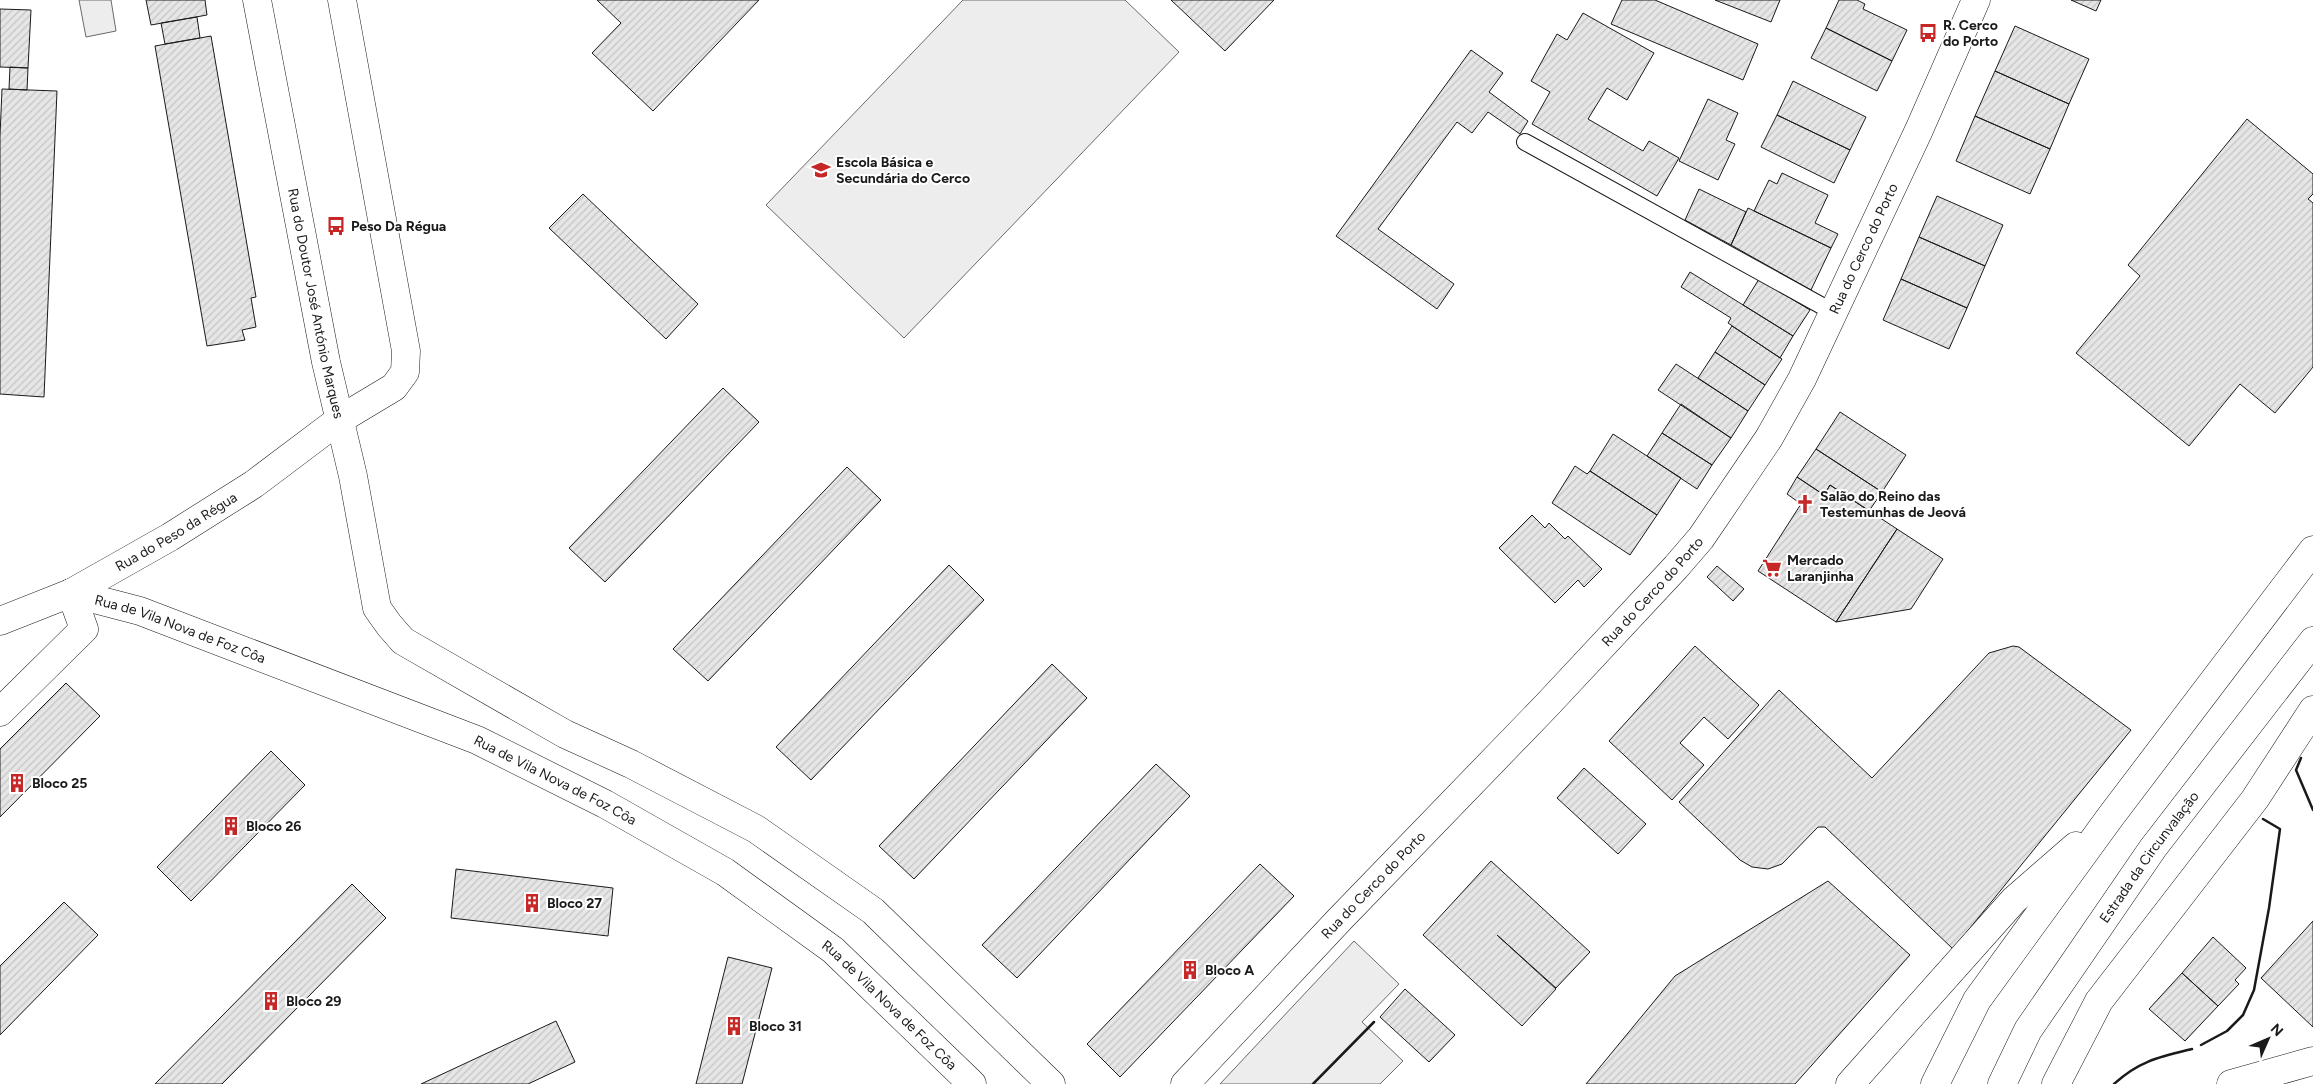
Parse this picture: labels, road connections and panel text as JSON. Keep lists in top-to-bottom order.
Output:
{
  "streets": {
    "street": [
      "Rua do Cerco do Porto",
      "Rua do Doutor José António Marques",
      "Rua do Peso da Régua",
      "Rua de Vila Nova de Foz Côa",
      "Estrada da Circunvalação"
    ]
  },
  "crossings": [
    ["Rua do Doutor José António Marques", "Rua do Peso da Régua"],
    ["Rua do Peso da Régua", "Rua de Vila Nova de Foz Côa"]
  ],
  "places": {
    "bus stop": ["R. Cerco do Porto", "Peso Da Régua"],
    "school or university": ["Escola Básica e Secundária do Cerco"],
    "church": ["Salão do Reino das Testemunhas de Jeová"],
    "supermarket": ["Mercado Laranjinha"],
    "building": [
      "Bloco 25",
      "Bloco 26",
      "Bloco 27",
      "Bloco A",
      "Bloco 29",
      "Bloco 31"
    ]
  },
  "north": "top right"
}
